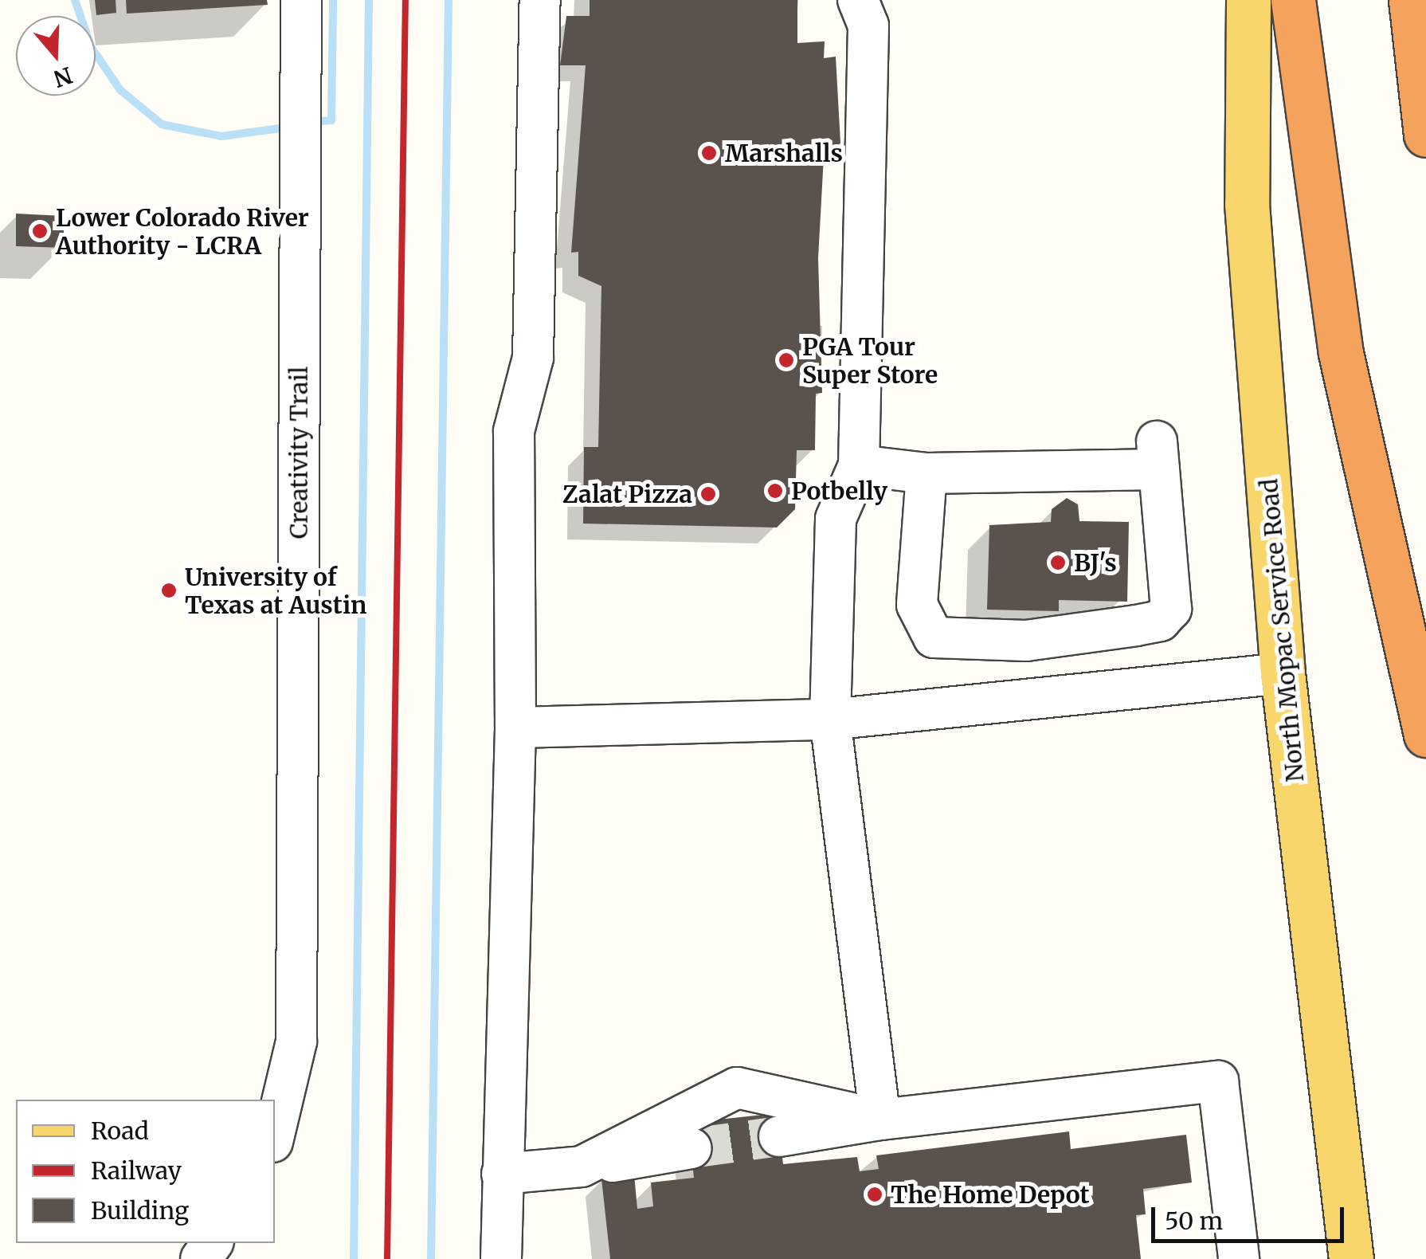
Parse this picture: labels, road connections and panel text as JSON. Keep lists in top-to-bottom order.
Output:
{
  "streets": {
    "main road": ["North Mopac Service Road"],
    "street": ["Creativity Trail"]
  },
  "places": [
    "Marshalls",
    "Lower Colorado River Authority - LCRA",
    "PGA Tour Super Store",
    "Potbelly",
    "Zalat Pizza",
    "BJ's",
    "University of Texas at Austin",
    "The Home Depot"
  ],
  "legend": ["Road", "Railway", "Building"],
  "scale_bar": "50 m",
  "north": "bottom"
}
